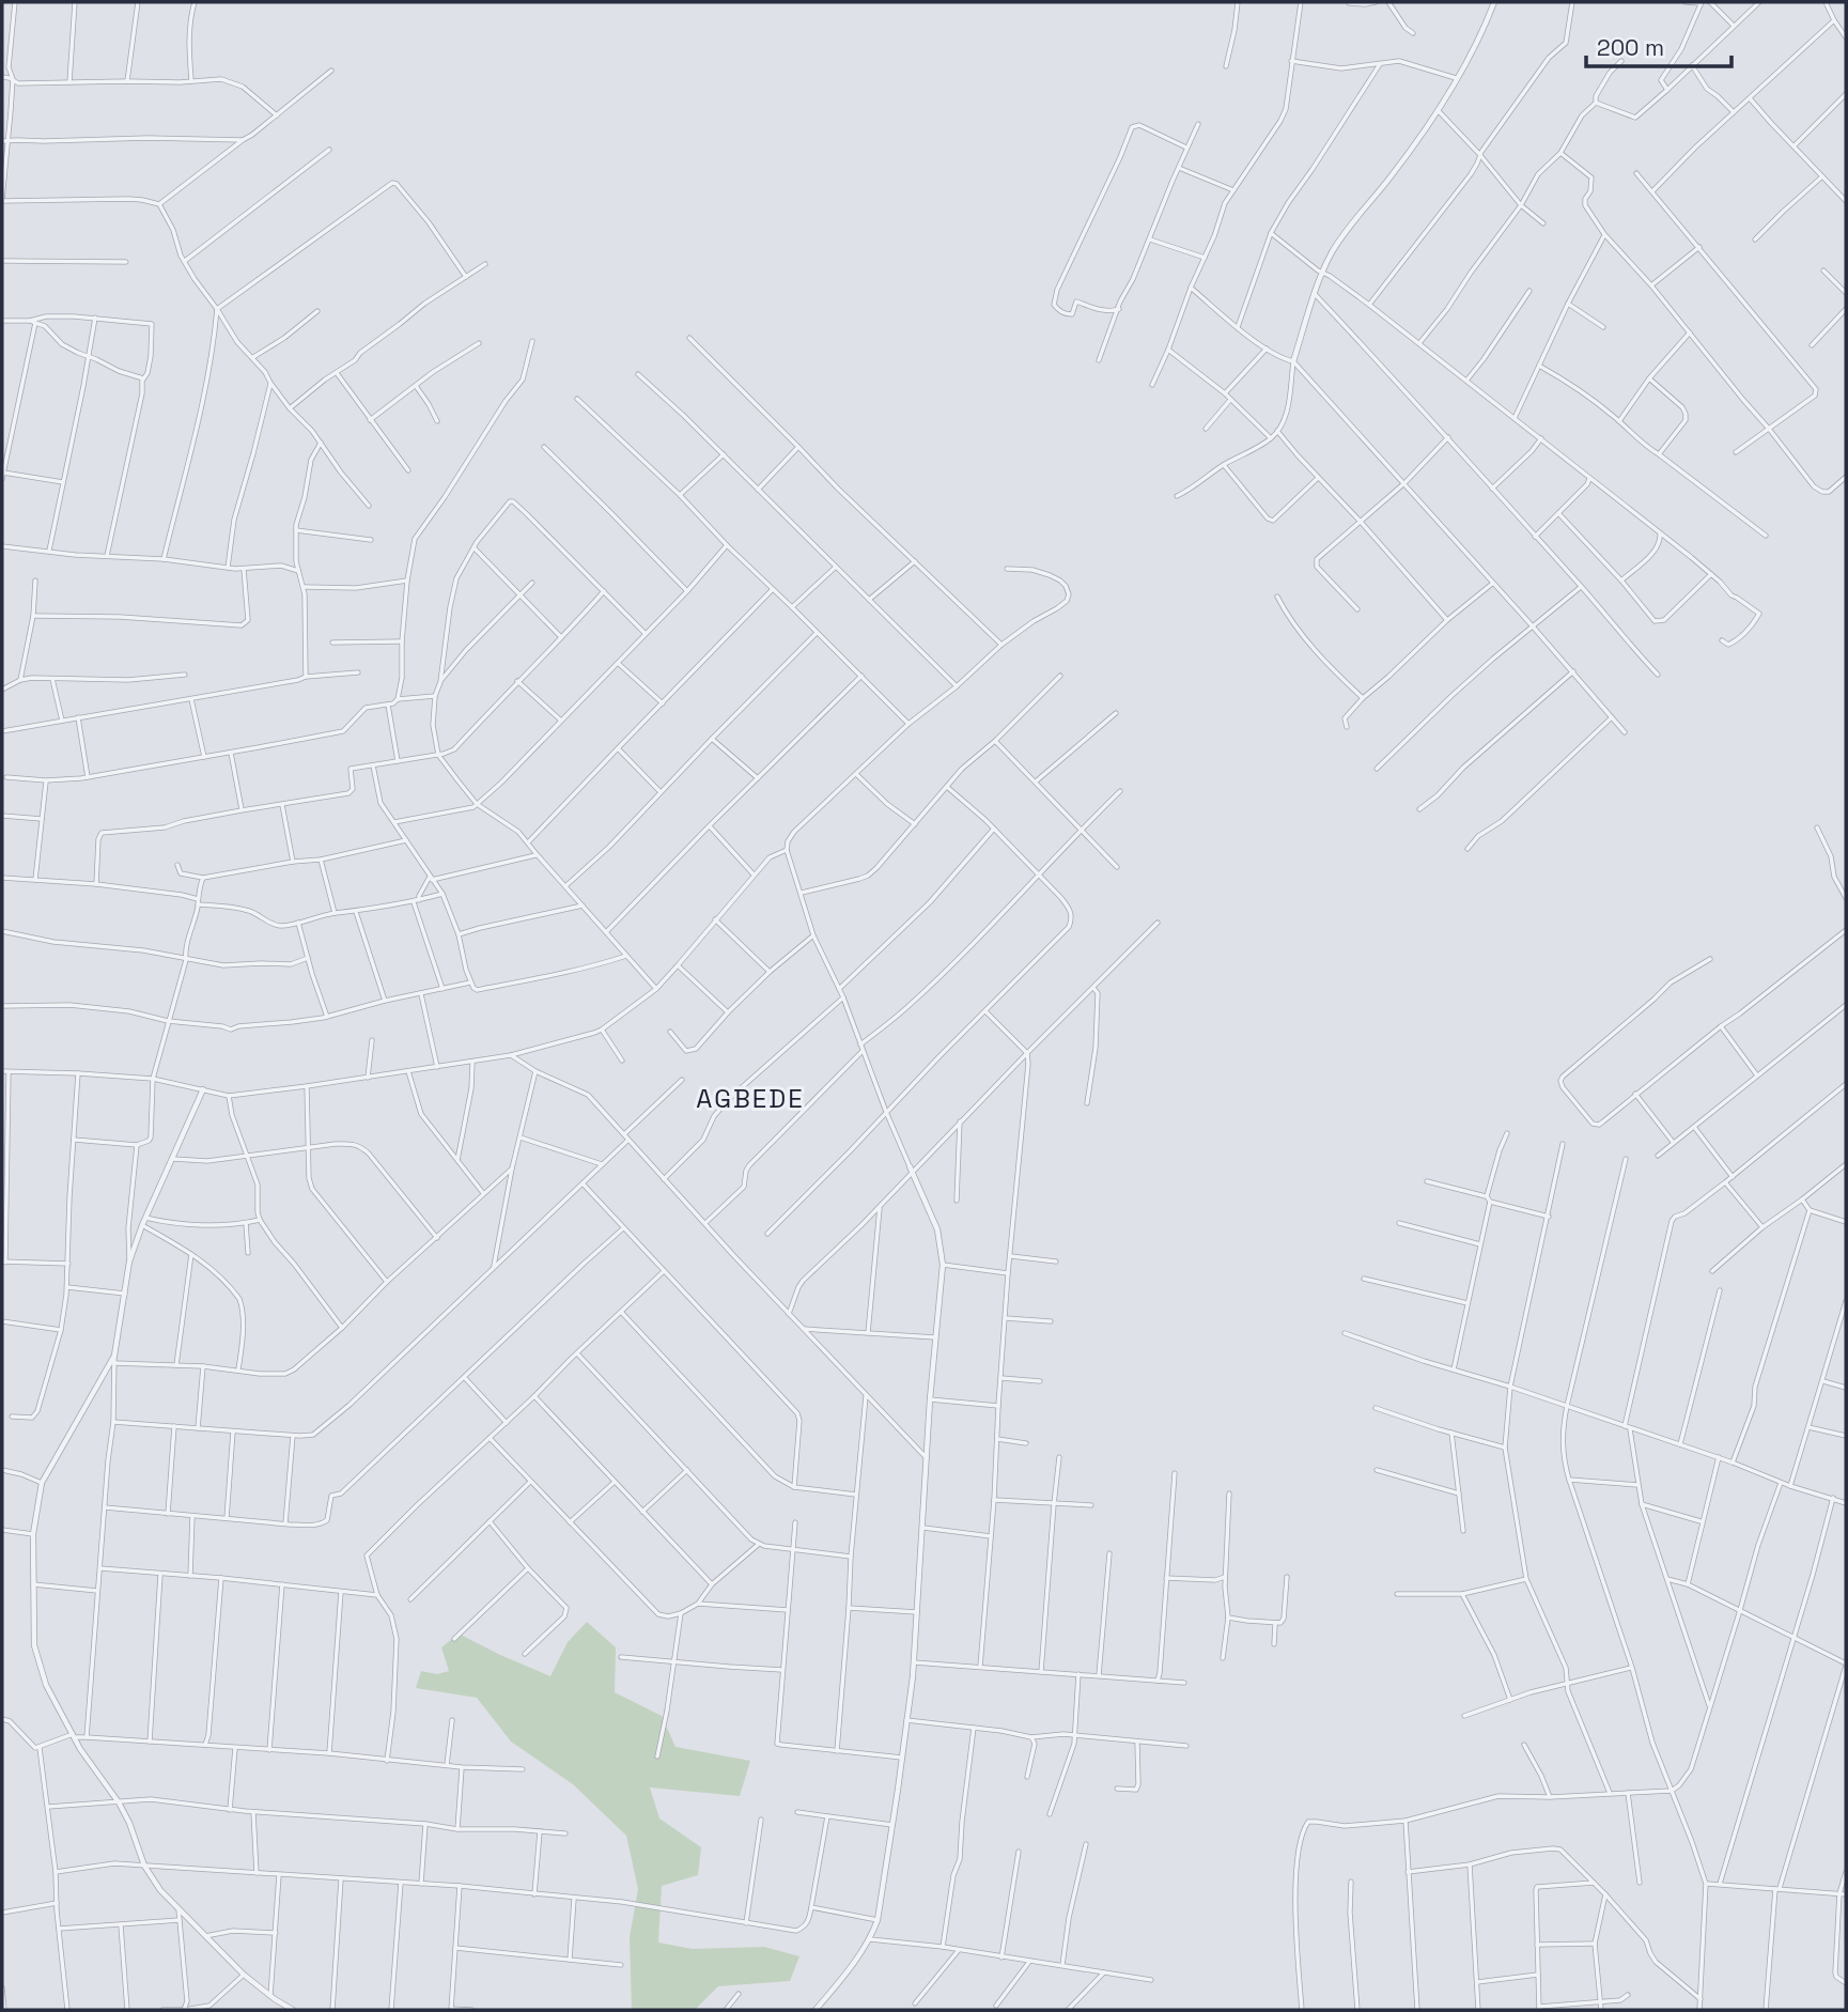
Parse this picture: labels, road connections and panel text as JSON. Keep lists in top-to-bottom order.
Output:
{
  "districts": ["AGBEDE"],
  "scale_bar": "200 m"
}
